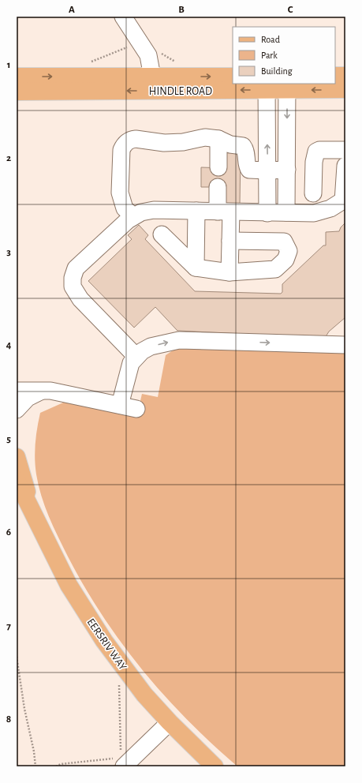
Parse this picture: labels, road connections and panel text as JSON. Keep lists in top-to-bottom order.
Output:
{
  "streets": {
    "main road": ["HINDLE ROAD", "EERSRIV WAY"]
  },
  "legend": ["Road", "Park", "Building"],
  "grid": {
    "columns": ["A", "B", "C"],
    "rows": [
      "1",
      "2",
      "3",
      "4",
      "5",
      "6",
      "7",
      "8"
    ]
  }
}
